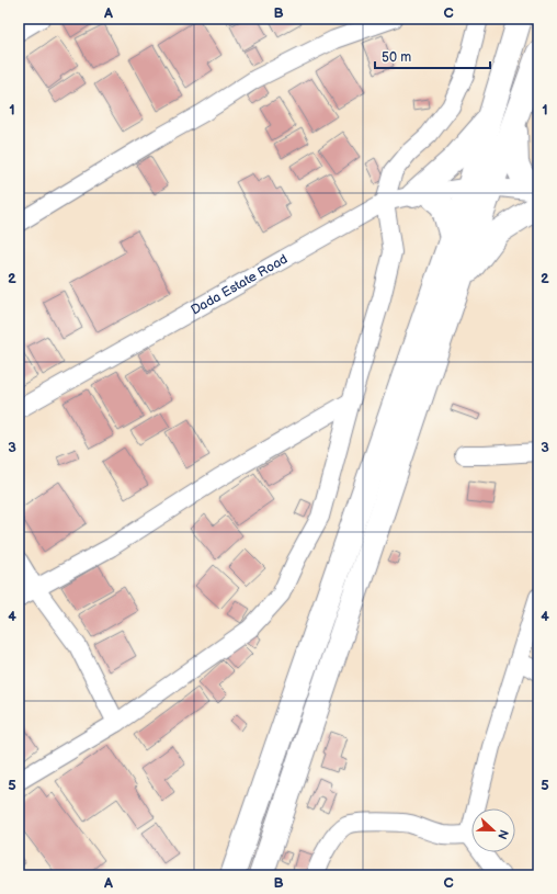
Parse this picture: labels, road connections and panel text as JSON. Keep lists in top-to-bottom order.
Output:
{
  "streets": {
    "street": ["Dada Estate Road"]
  },
  "scale_bar": "50 m",
  "north": "right",
  "grid": {
    "columns": ["A", "B", "C"],
    "rows": [
      "1",
      "2",
      "3",
      "4",
      "5"
    ]
  }
}
